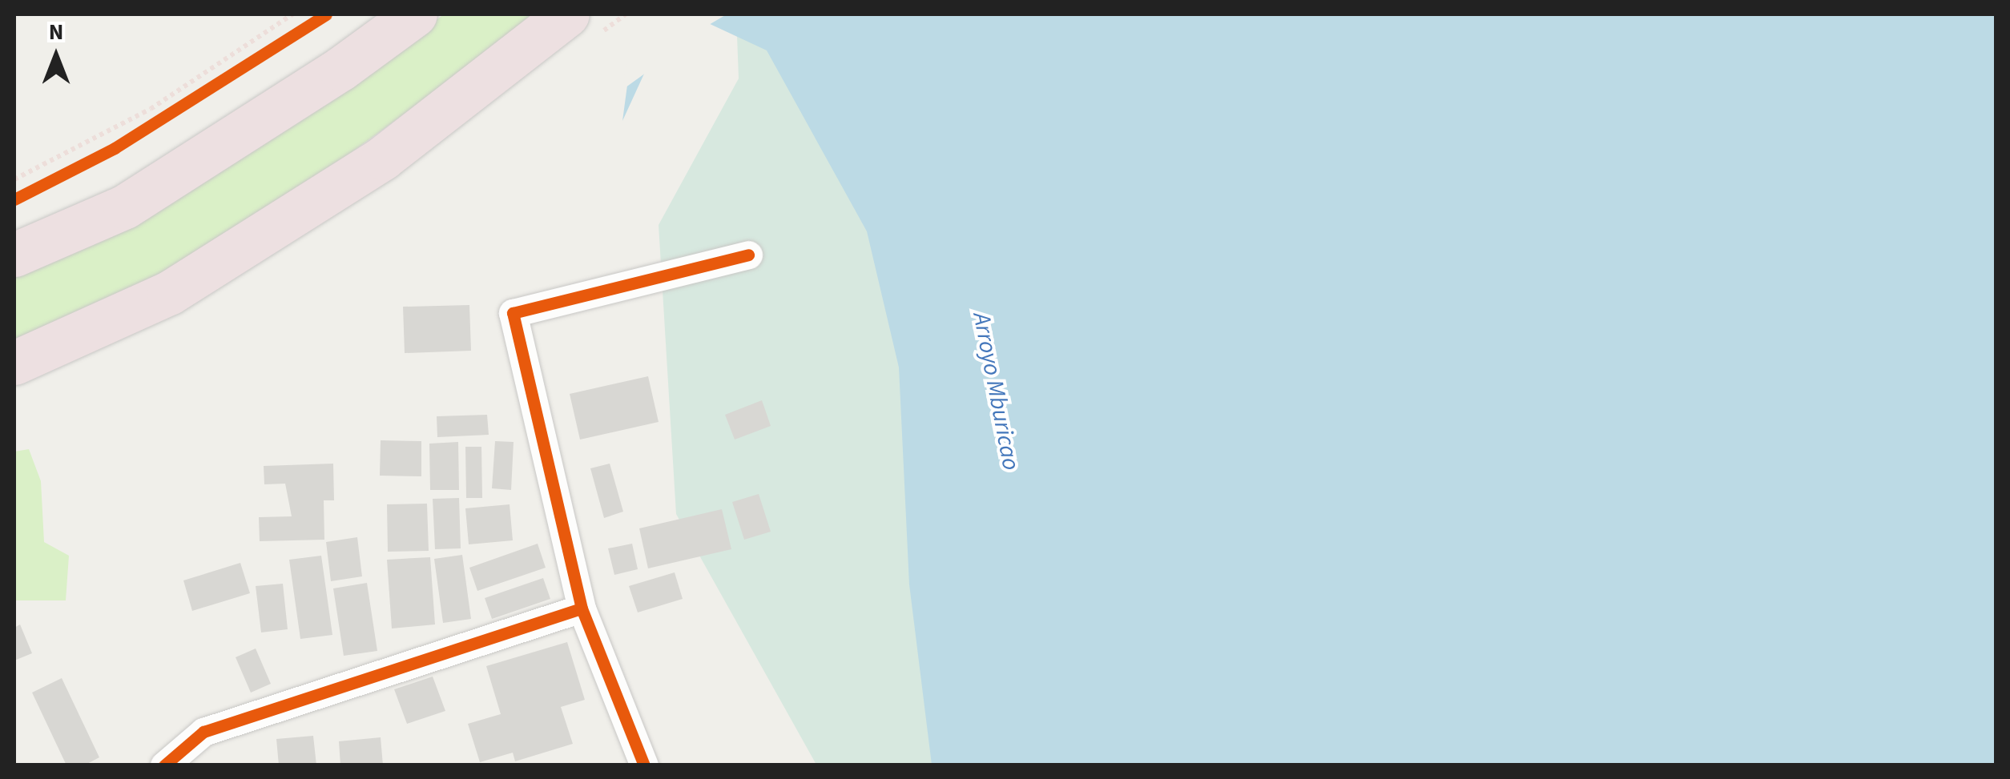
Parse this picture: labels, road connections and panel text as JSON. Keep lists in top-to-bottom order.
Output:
{
  "water": ["Arroyo Mburicao"],
  "north": "top"
}
